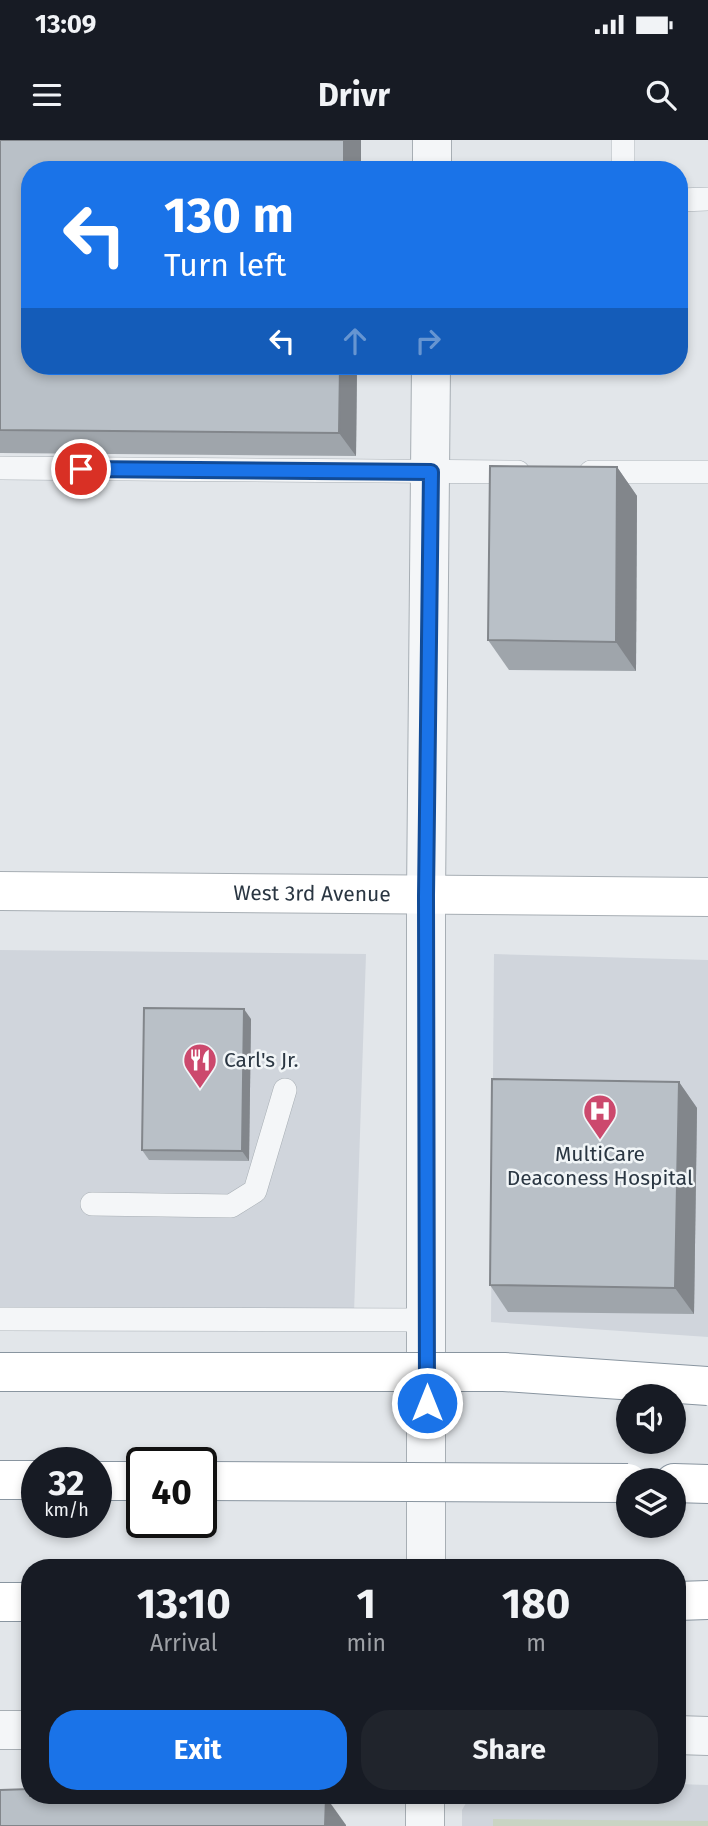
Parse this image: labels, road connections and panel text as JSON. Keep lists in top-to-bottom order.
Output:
{
  "streets": {
    "main road": ["West 3rd Avenue"]
  },
  "places": {
    "restaurant": ["Carl's Jr."],
    "hospital": ["MultiCare Deaconess Hospital"]
  },
  "page": {
    "status": "13:09",
    "header": "Drivr",
    "turn": ["130 m", "Turn left"],
    "speed": "32 km/h",
    "limit": "40",
    "eta": [
      "13:10",
      "Arrival",
      "1",
      "min",
      "180",
      "m"
    ],
    "buttons": ["Exit", "Share"]
  }
}
